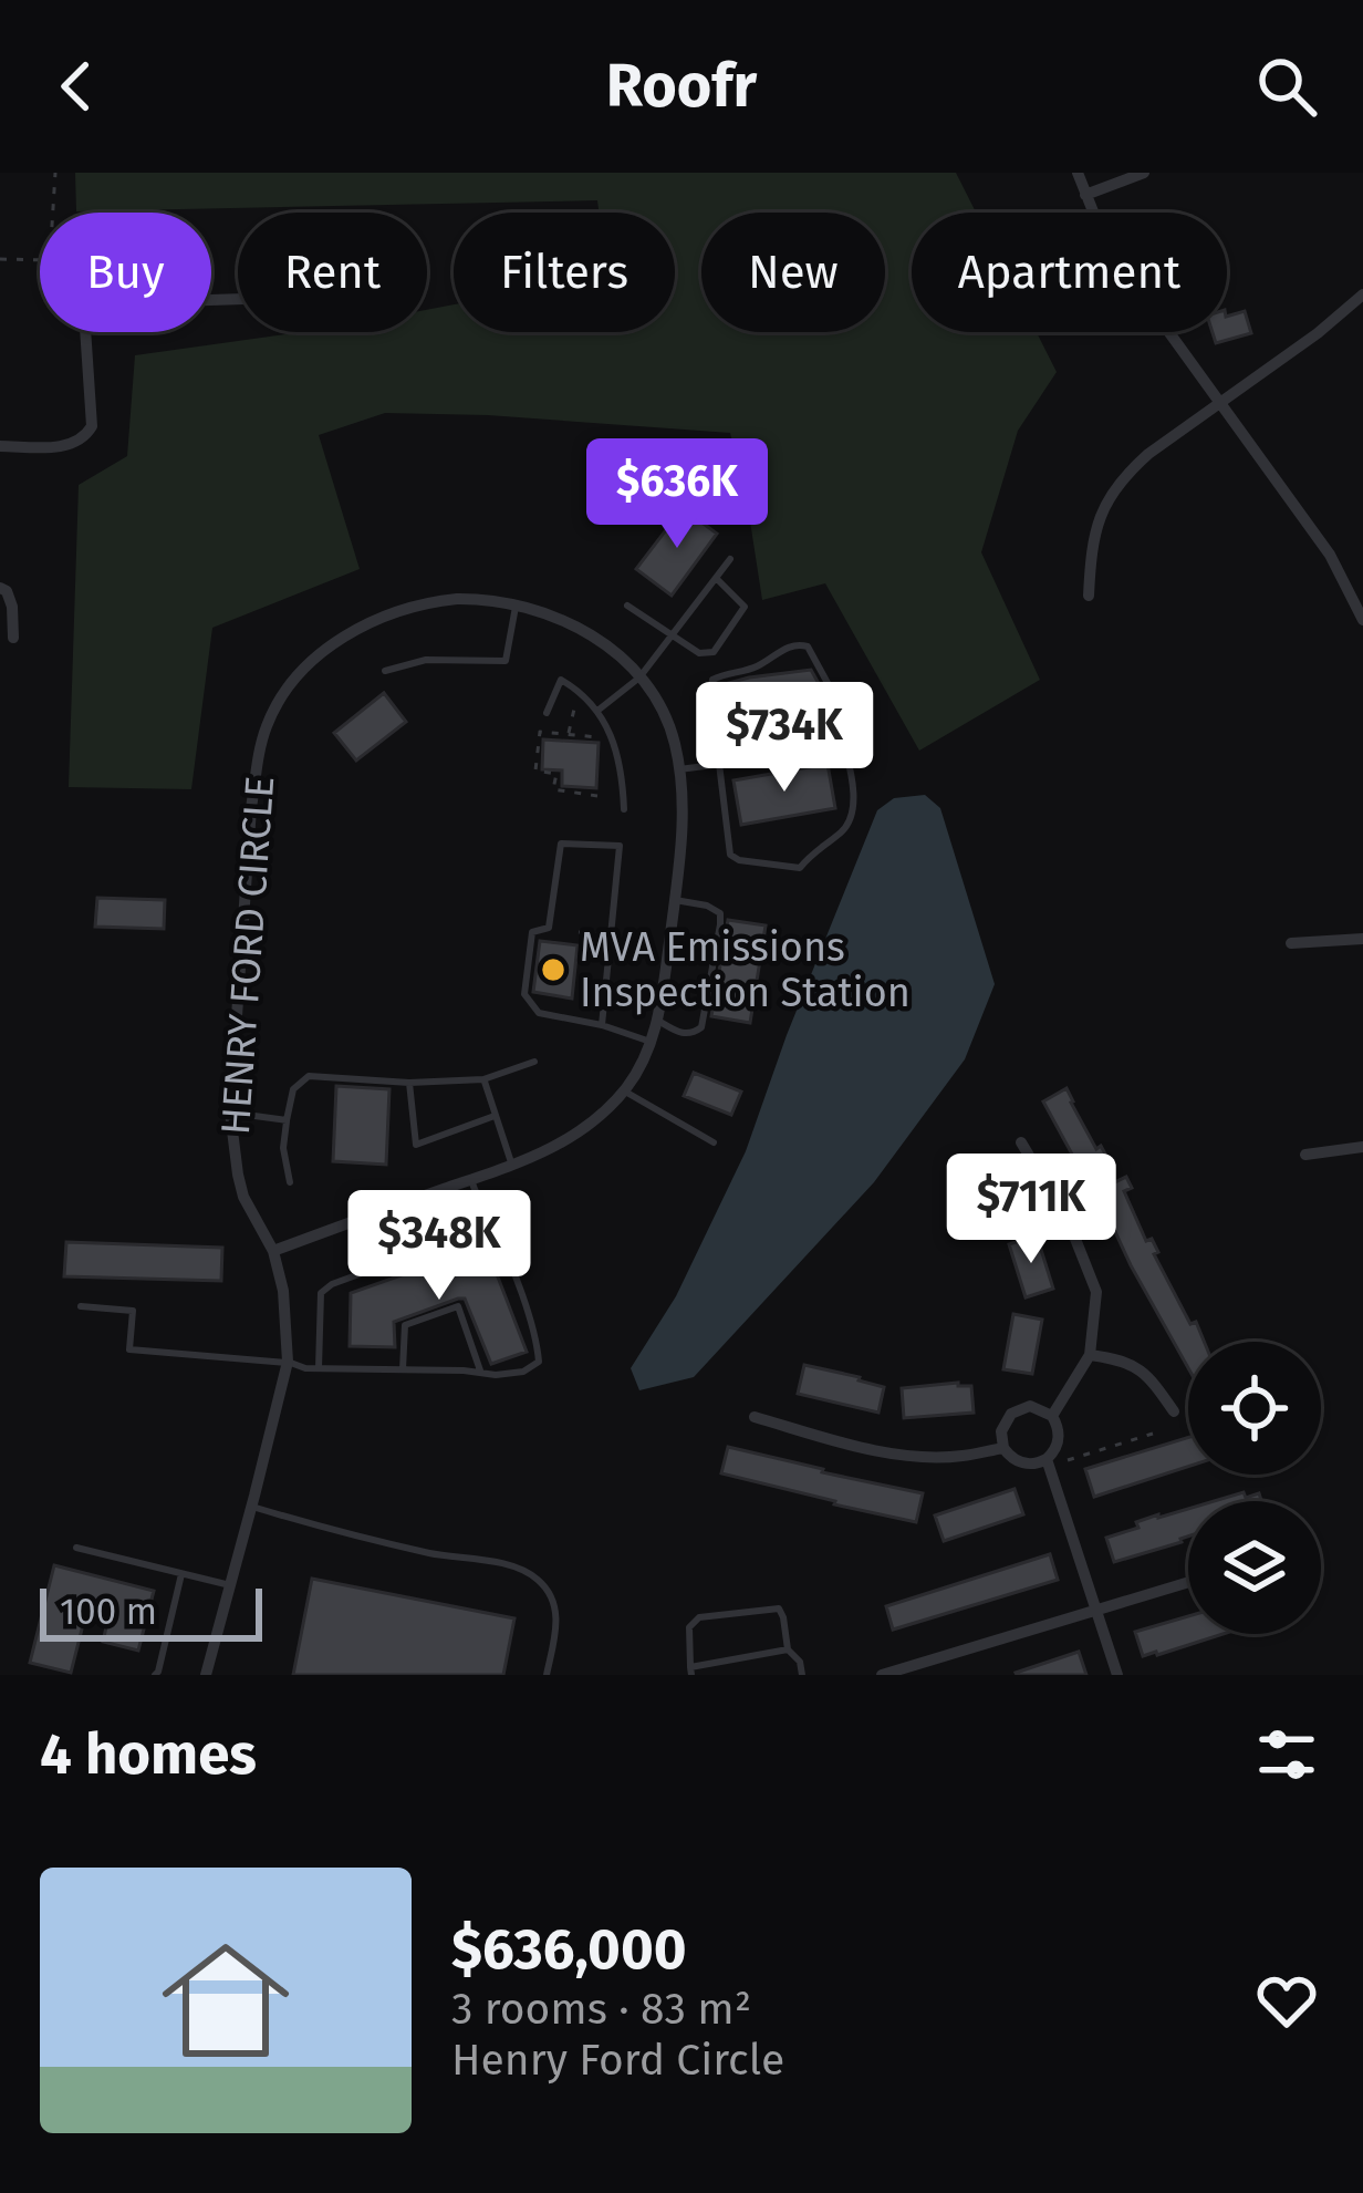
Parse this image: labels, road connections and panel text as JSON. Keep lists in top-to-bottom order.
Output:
{
  "streets": {
    "street": ["HENRY FORD CIRCLE"]
  },
  "places": ["MVA Emissions Inspection Station"],
  "scale_bar": "100 m",
  "page": {
    "header": "Roofr",
    "chip": [
      "Buy",
      "Rent",
      "Filters",
      "New",
      "Apartment"
    ],
    "price": [
      "$636K",
      "$734K",
      "$711K",
      "$348K"
    ],
    "scale": "100 m",
    "heading": "4 homes",
    "list": [
      {
        "name": "$636,000",
        "note": "3 rooms · 83 m² · Henry Ford Circle"
      }
    ]
  }
}
